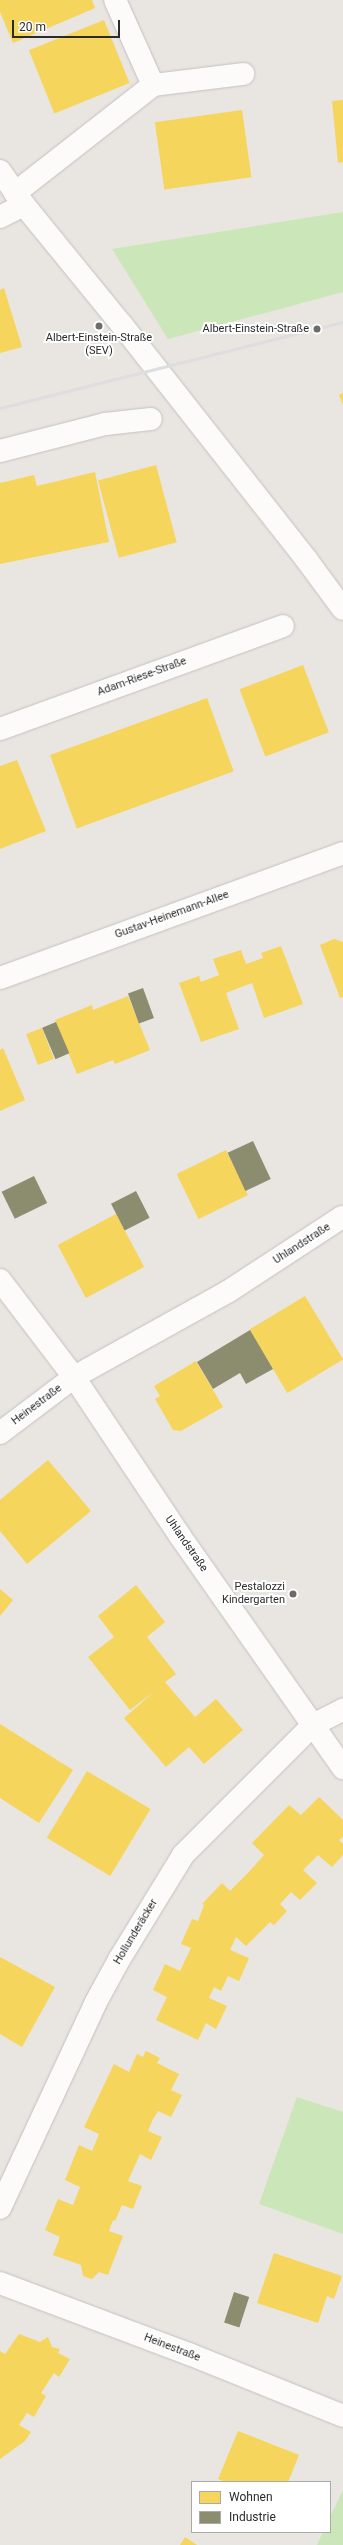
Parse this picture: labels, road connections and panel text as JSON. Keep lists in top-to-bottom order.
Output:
{
  "streets": {
    "street": [
      "Adam-Riese-Straße",
      "Gustav-Heinemann-Allee",
      "Uhlandstraße",
      "Heinestraße",
      "Hollunderäcker"
    ]
  },
  "crossings": [
    ["Uhlandstraße", "Heinestraße"],
    ["Uhlandstraße", "Hollunderäcker"]
  ],
  "places": ["Albert-Einstein-Straße (SEV)", "Albert-Einstein-Straße", "Pestalozzi Kindergarten"],
  "legend": ["Wohnen", "Industrie"],
  "scale_bar": "20 m"
}
